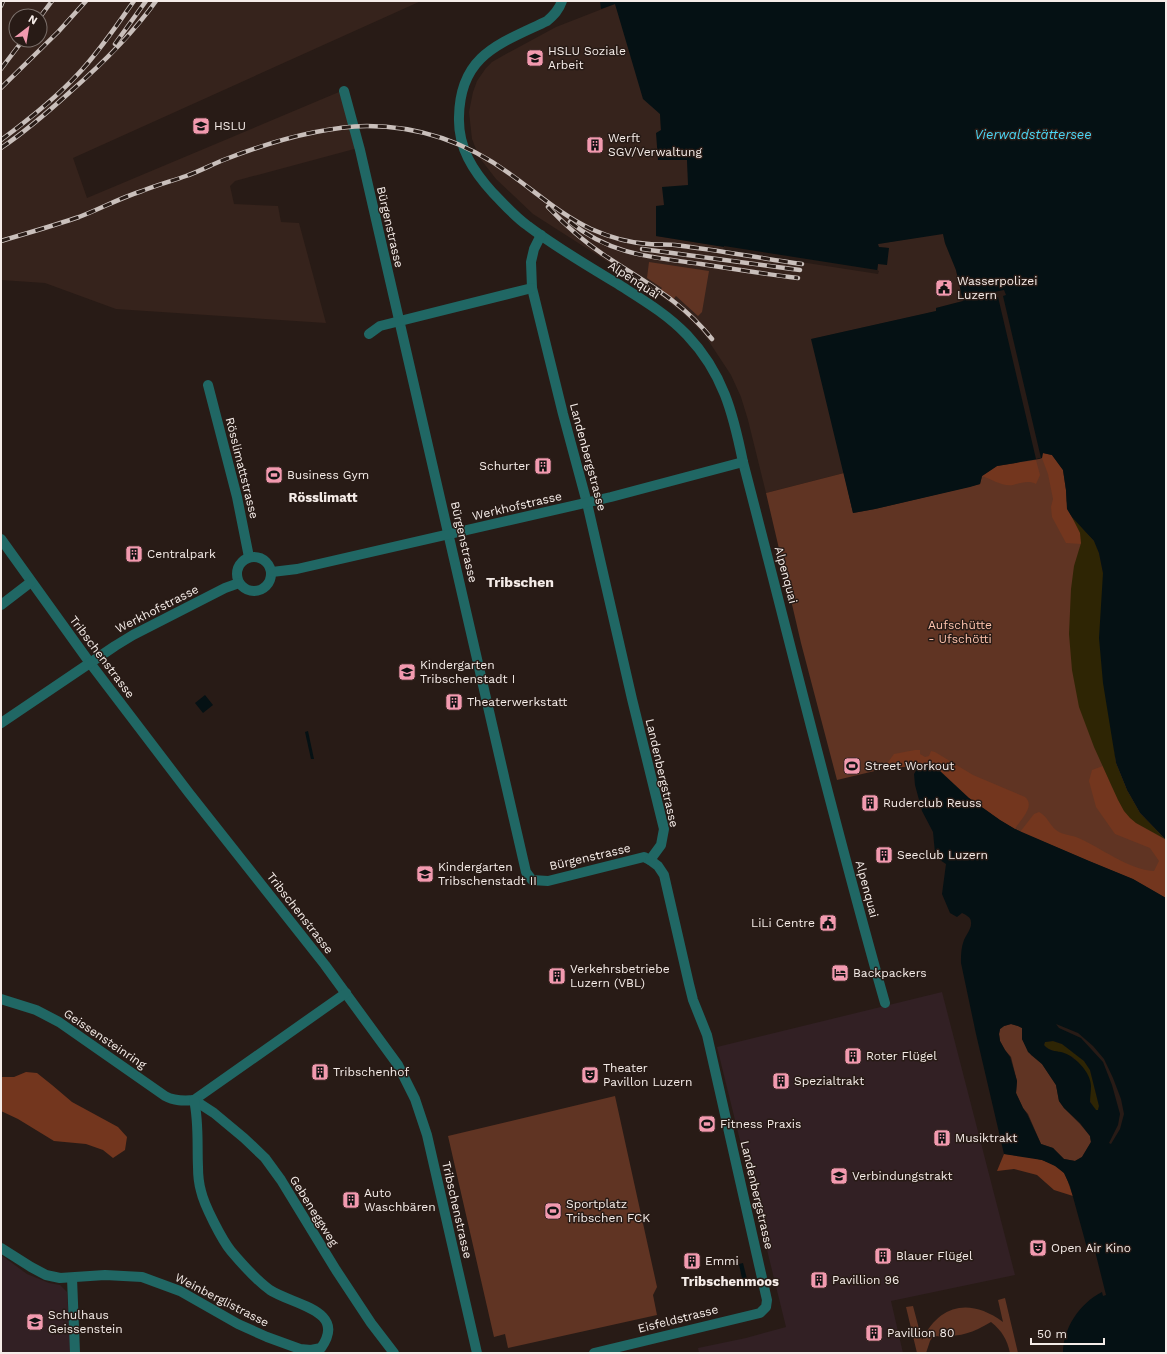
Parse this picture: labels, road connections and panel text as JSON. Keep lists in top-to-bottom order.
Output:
{
  "streets": {
    "street": [
      "Bürgenstrasse",
      "Alpenquai",
      "Landenbergstrasse",
      "Rösslimattstrasse",
      "Werkhofstrasse",
      "Tribschenstrasse",
      "Geissensteinring",
      "Gebeneggweg",
      "Weinberglistrasse",
      "Eisfeldstrasse"
    ]
  },
  "crossings": [
    ["Bürgenstrasse", "Landenbergstrasse"],
    ["Bürgenstrasse", "Werkhofstrasse"],
    ["Alpenquai", "Landenbergstrasse"],
    ["Alpenquai", "Werkhofstrasse"],
    ["Landenbergstrasse", "Werkhofstrasse"],
    ["Landenbergstrasse", "Eisfeldstrasse"],
    ["Rösslimattstrasse", "Werkhofstrasse"],
    ["Werkhofstrasse", "Tribschenstrasse"],
    ["Geissensteinring", "Gebeneggweg"],
    ["Geissensteinring", "Weinberglistrasse"],
    ["Gebeneggweg", "Weinberglistrasse"]
  ],
  "districts": ["Rösslimatt", "Tribschen", "Tribschenmoos"],
  "water": ["Vierwaldstättersee"],
  "parks": ["Aufschütte - Ufschötti"],
  "places": {
    "school or university": [
      "HSLU Soziale Arbeit",
      "HSLU",
      "Kindergarten Tribschenstadt I",
      "Kindergarten Tribschenstadt II",
      "Verbindungstrakt",
      "Schulhaus Geissenstein"
    ],
    "building": [
      "Werft SGV/Verwaltung",
      "Schurter",
      "Centralpark",
      "Theaterwerkstatt",
      "Ruderclub Reuss",
      "Seeclub Luzern",
      "Verkehrsbetriebe Luzern (VBL)",
      "Roter Flügel",
      "Tribschenhof",
      "Spezialtrakt",
      "Musiktrakt",
      "Auto Waschbären",
      "Blauer Flügel",
      "Emmi",
      "Pavillion 96",
      "Pavillion 80"
    ],
    "public building": ["Wasserpolizei Luzern", "LiLi Centre"],
    "sports": [
      "Business Gym",
      "Street Workout",
      "Fitness Praxis",
      "Sportplatz Tribschen FCK"
    ],
    "hotel": ["Backpackers"],
    "theatre": ["Theater Pavillon Luzern", "Open Air Kino"]
  },
  "scale_bar": "50 m",
  "north": "top right"
}
